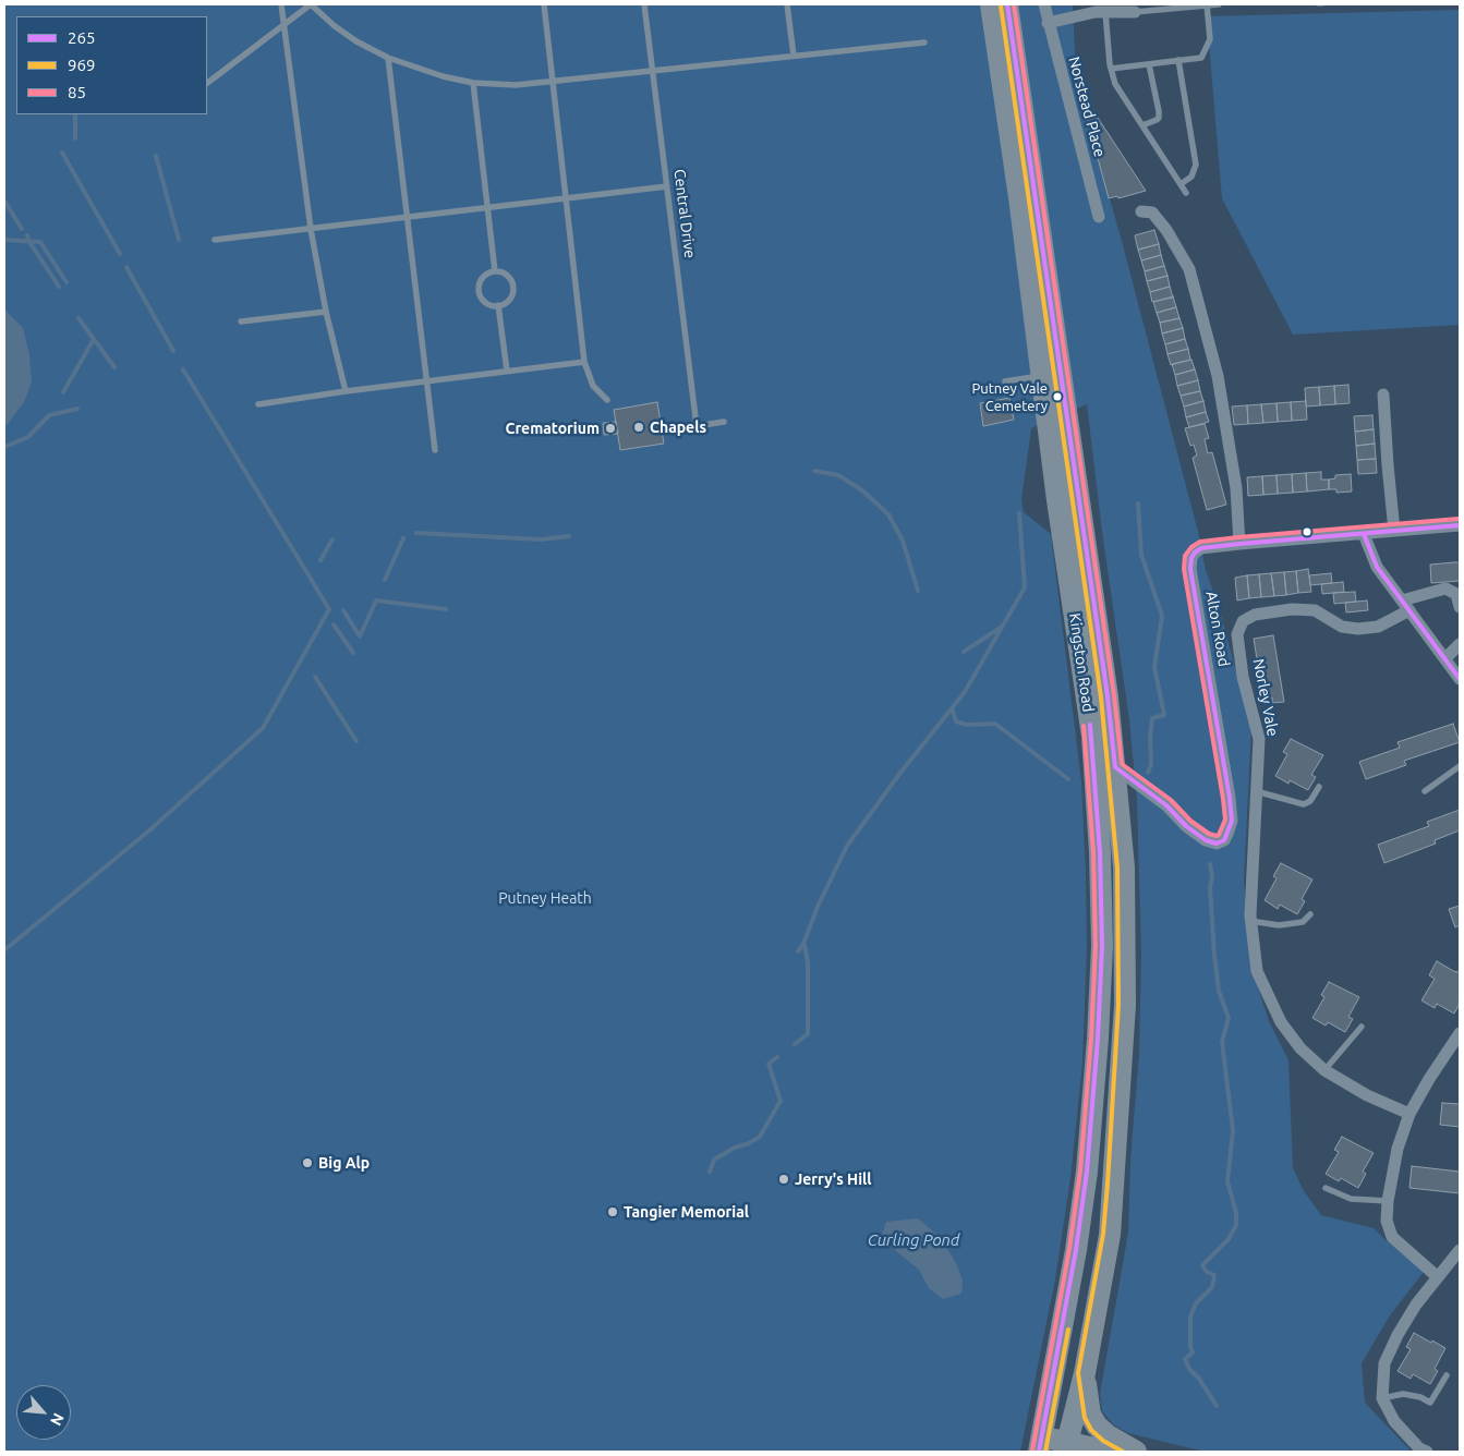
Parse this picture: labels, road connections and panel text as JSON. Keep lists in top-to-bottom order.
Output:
{
  "streets": {
    "highway": ["Kingston Road"],
    "street": ["Norstead Place", "Alton Road", "Norley Vale"],
    "lane": ["Central Drive"]
  },
  "crossings": [
    ["Alton Road", "Kingston Road"]
  ],
  "water": ["Curling Pond"],
  "parks": ["Putney Heath"],
  "places": [
    "Putney Vale Cemetery",
    "Chapels",
    "Crematorium",
    "Big Alp",
    "Jerry's Hill",
    "Tangier Memorial"
  ],
  "lines": ["transit line 265", "transit line 85", "transit line 969"],
  "legend": ["265", "969", "85"],
  "north": "bottom right"
}
